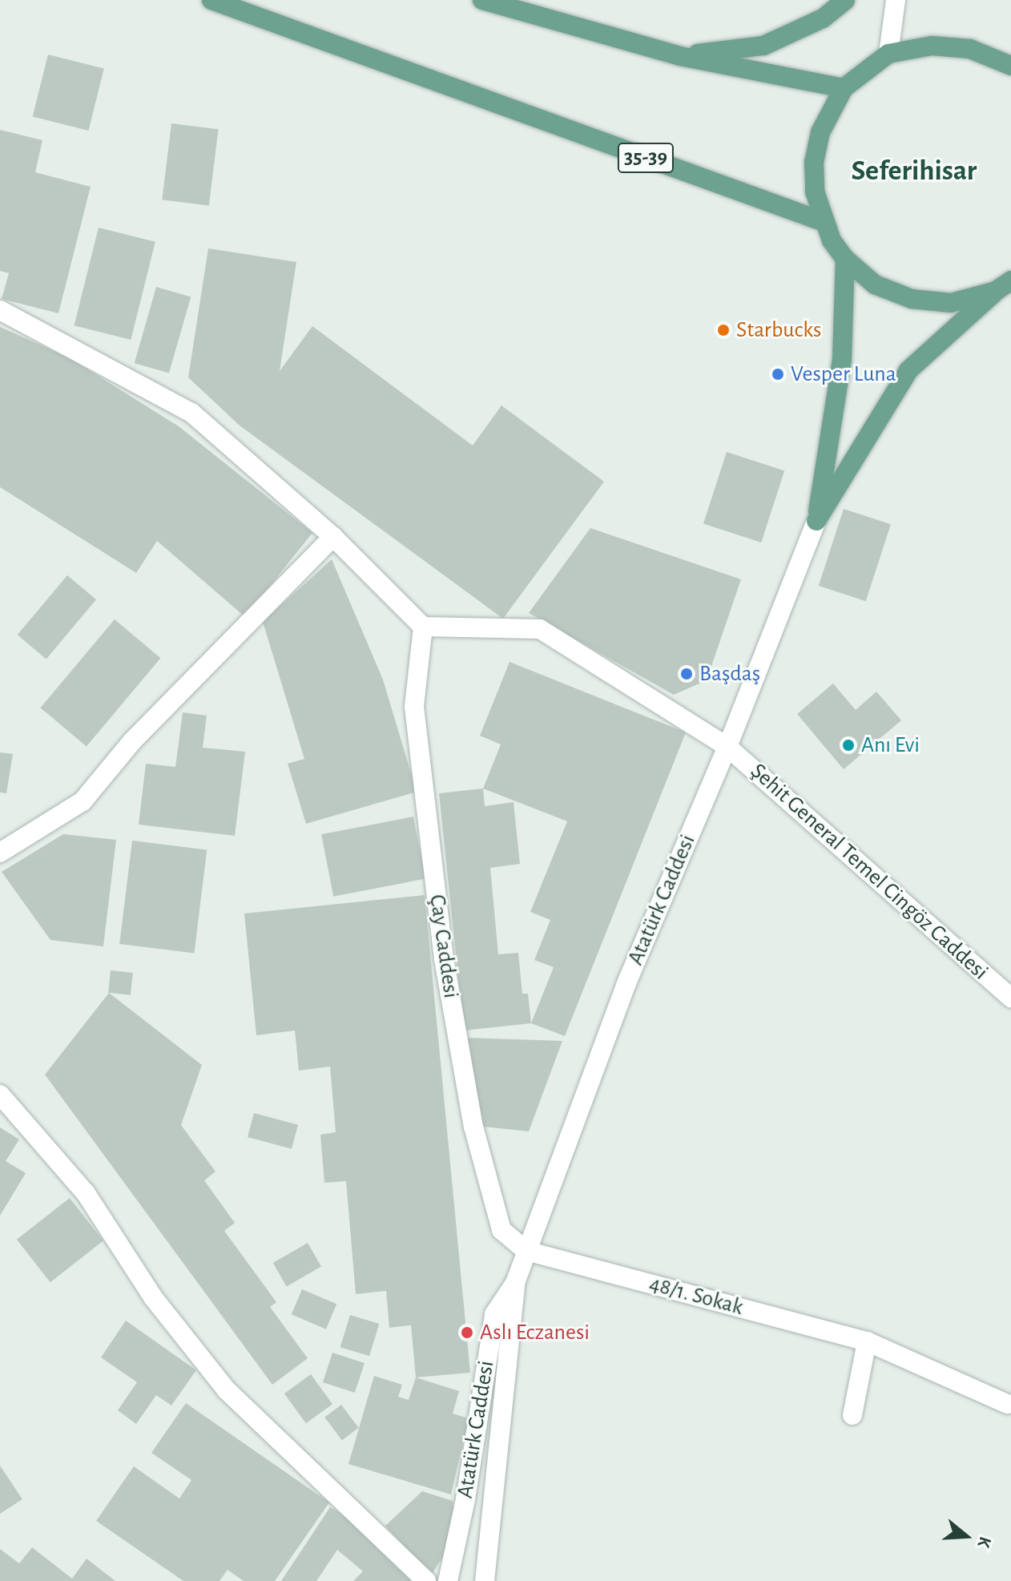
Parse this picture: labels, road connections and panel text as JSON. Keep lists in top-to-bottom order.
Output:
{
  "streets": {
    "main road": ["35-39"],
    "street": [
      "Şehit General Temel Cingöz Caddesi",
      "Atatürk Caddesi",
      "Çay Caddesi",
      "48/1. Sokak"
    ]
  },
  "crossings": [
    ["Şehit General Temel Cingöz Caddesi", "Atatürk Caddesi"],
    ["Şehit General Temel Cingöz Caddesi", "Çay Caddesi"],
    ["Atatürk Caddesi", "Çay Caddesi"],
    ["Atatürk Caddesi", "48/1. Sokak"],
    ["Çay Caddesi", "48/1. Sokak"]
  ],
  "districts": ["Seferihisar"],
  "places": [
    "Starbucks",
    "Vesper Luna",
    "Başdaş",
    "Anı Evi",
    "Aslı Eczanesi"
  ],
  "north": "right"
}
